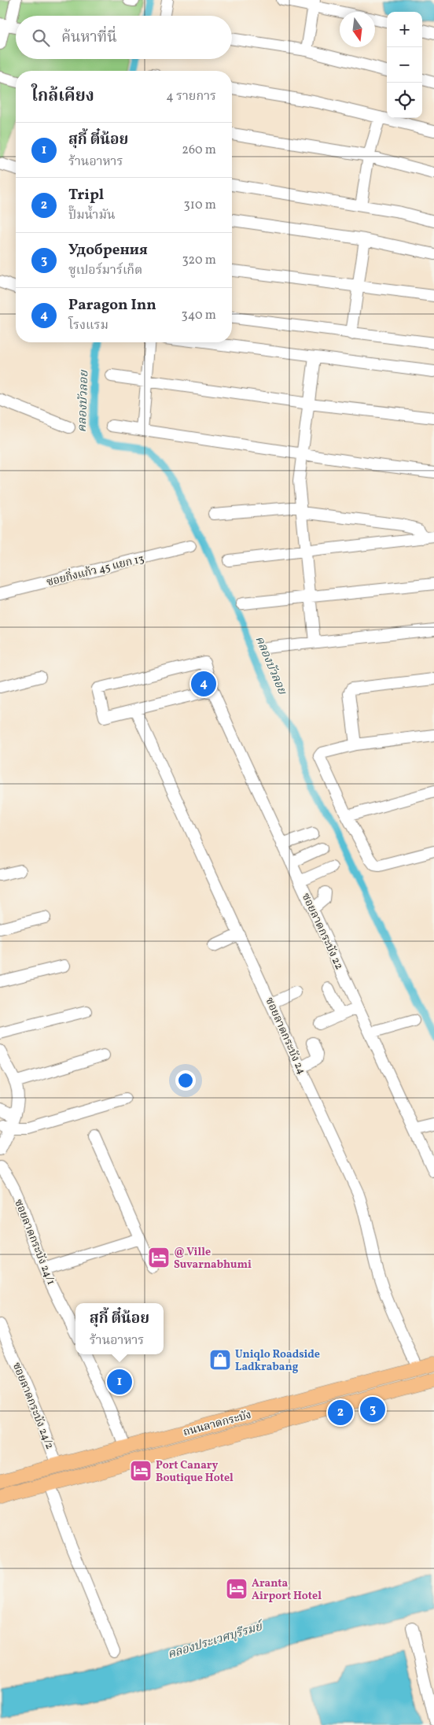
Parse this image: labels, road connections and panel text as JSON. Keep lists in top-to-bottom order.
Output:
{
  "streets": {
    "main road": ["ถนนลาดกระบัง"],
    "street": [
      "ซอยกิ่งแก้ว 45 แยก 13",
      "ซอยลาดกระบัง 22",
      "ซอยลาดกระบัง 24",
      "ซอยลาดกระบัง 24/1",
      "ซอยลาดกระบัง 24/2"
    ]
  },
  "crossings": [
    ["ซอยลาดกระบัง 22", "ซอยลาดกระบัง 24"],
    ["ซอยลาดกระบัง 24", "ถนนลาดกระบัง"],
    ["ซอยลาดกระบัง 24/2", "ถนนลาดกระบัง"]
  ],
  "water": ["คลองบัวลอย", "คลองประเวศบุรีรมย์"],
  "places": {
    "hotel": ["@ Ville Suvarnabhumi", "Port Canary Boutique Hotel", "Aranta Airport Hotel"],
    "shop": ["Uniqlo Roadside Ladkrabang"]
  },
  "north": "bottom",
  "page": {
    "map_buttons": ["+", "−"],
    "search": "ค้นหาที่นี่",
    "heading": ["ใกล้เคียง", "4 รายการ"],
    "list": [
      {
        "mark": "1",
        "name": "สุกี้ ตี๋น้อย",
        "note": "ร้านอาหาร",
        "value": "260 m"
      },
      {
        "mark": "2",
        "name": "Tripl",
        "note": "ปั๊มน้ำมัน",
        "value": "310 m"
      },
      {
        "mark": "3",
        "name": "Удобрения",
        "note": "ซูเปอร์มาร์เก็ต",
        "value": "320 m"
      },
      {
        "mark": "4",
        "name": "Paragon Inn",
        "note": "โรงแรม",
        "value": "340 m"
      }
    ],
    "pins": [
      "4",
      "1",
      "3",
      "2"
    ],
    "popup": ["สุกี้ ตี๋น้อย", "ร้านอาหาร"]
  }
}
